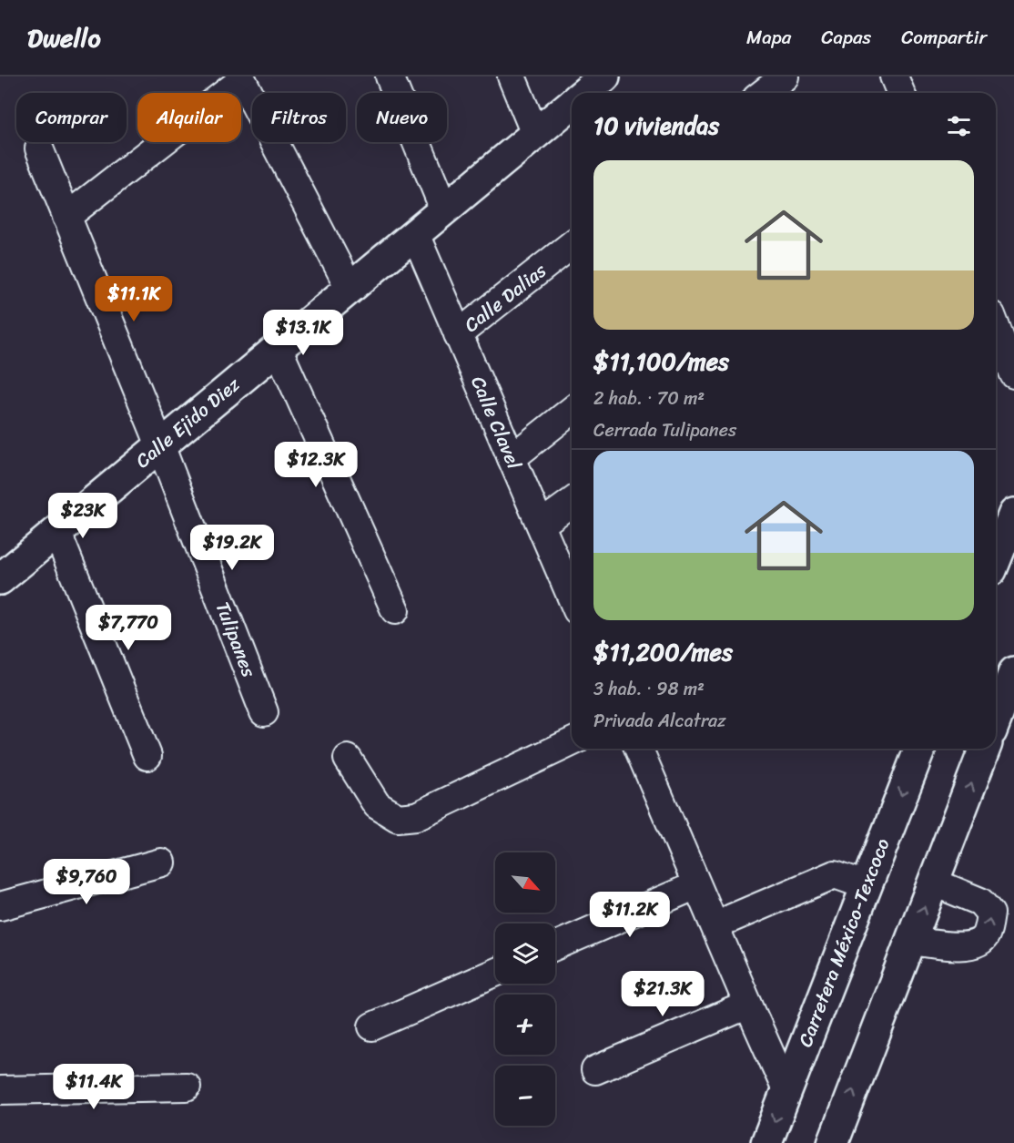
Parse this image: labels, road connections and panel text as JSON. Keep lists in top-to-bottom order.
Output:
{
  "streets": {
    "main road": ["Calle Ejido Diez", "Carretera México-Texcoco"],
    "street": ["Calle Dalias", "Calle Clavel", "Tulipanes"]
  },
  "crossings": [
    ["Calle Dalias", "Calle Clavel"],
    ["Calle Ejido Diez", "Calle Clavel"],
    ["Calle Ejido Diez", "Tulipanes"]
  ],
  "north": "bottom right",
  "page": {
    "header": "Dwello",
    "nav": ["Mapa", "Capas", "Compartir"],
    "chip": [
      "Comprar",
      "Alquilar",
      "Filtros",
      "Nuevo"
    ],
    "heading": "10 viviendas",
    "list": [
      {
        "name": "$11,100/mes",
        "note": "2 hab. · 70 m² · Cerrada Tulipanes"
      },
      {
        "name": "$11,200/mes",
        "note": "3 hab. · 98 m² · Privada Alcatraz"
      }
    ],
    "price": [
      "$11.1K",
      "$13.1K",
      "$12.3K",
      "$23K",
      "$19.2K",
      "$7,770",
      "$9,760",
      "$11.2K",
      "$21.3K",
      "$11.4K"
    ],
    "map_buttons": ["+", "−"]
  }
}
